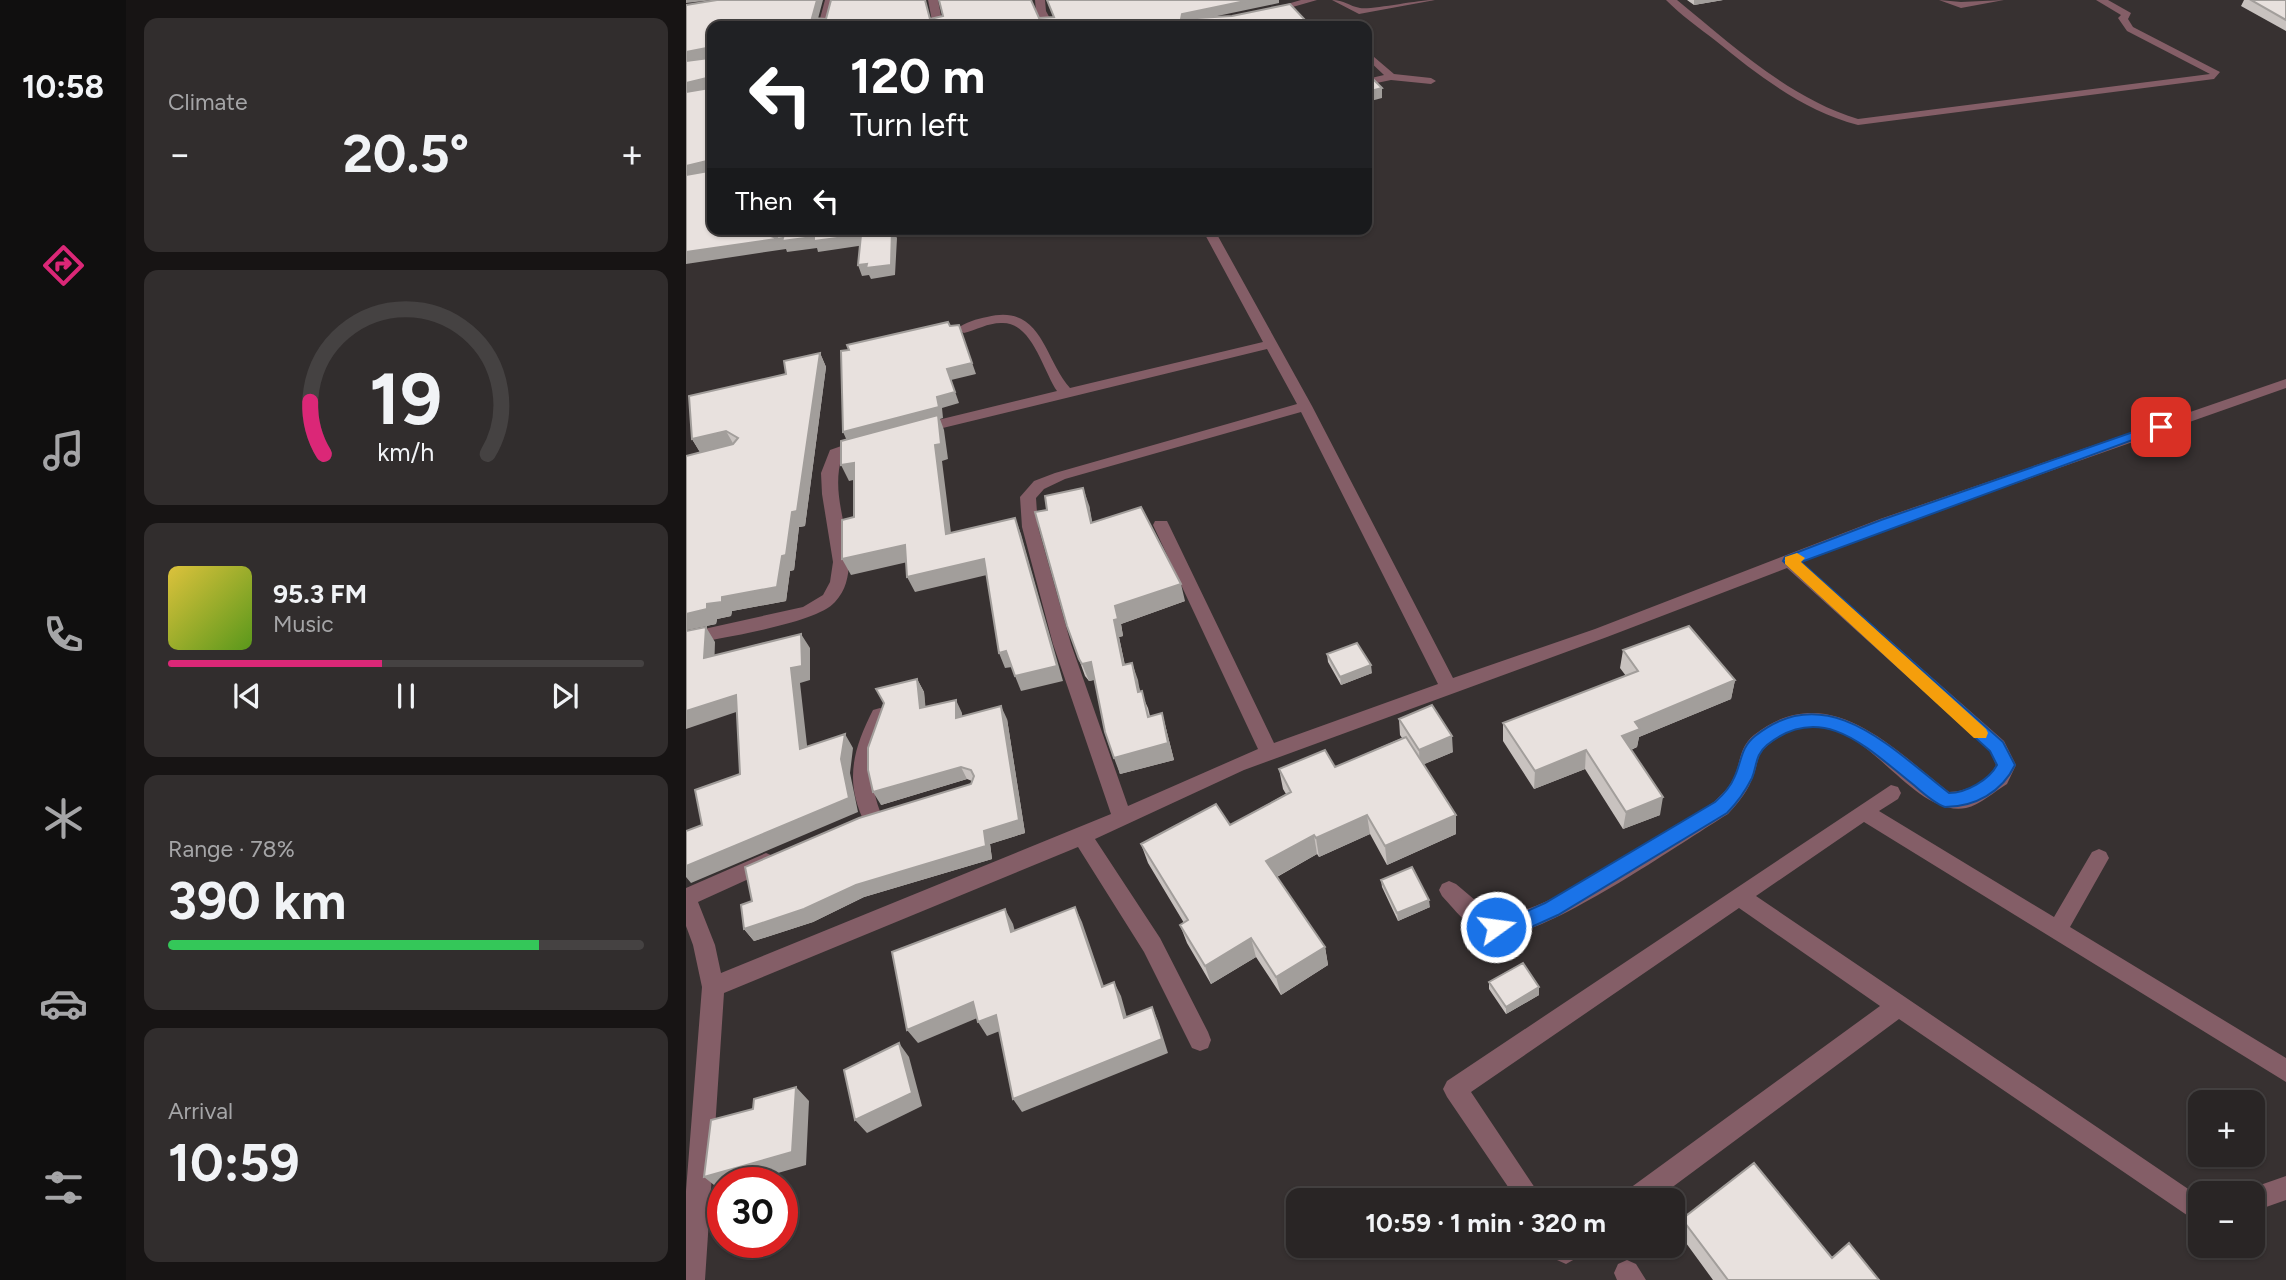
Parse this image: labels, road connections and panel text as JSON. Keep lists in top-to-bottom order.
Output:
{
  "page": {
    "tabs": "10:58",
    "tile": [
      "Climate",
      ["Range · 78%", "390 km"],
      ["Arrival", "10:59"]
    ],
    "turn": ["120 m", "Turn left"],
    "heat": ["−", "20.5°", "+"],
    "then": "Then",
    "song": ["95.3 FM", "Music"],
    "map_buttons": ["+", "−"],
    "limit": "30",
    "trip": "10:59 · 1 min · 320 m",
    "gauge": ["19", "km/h"]
  }
}
